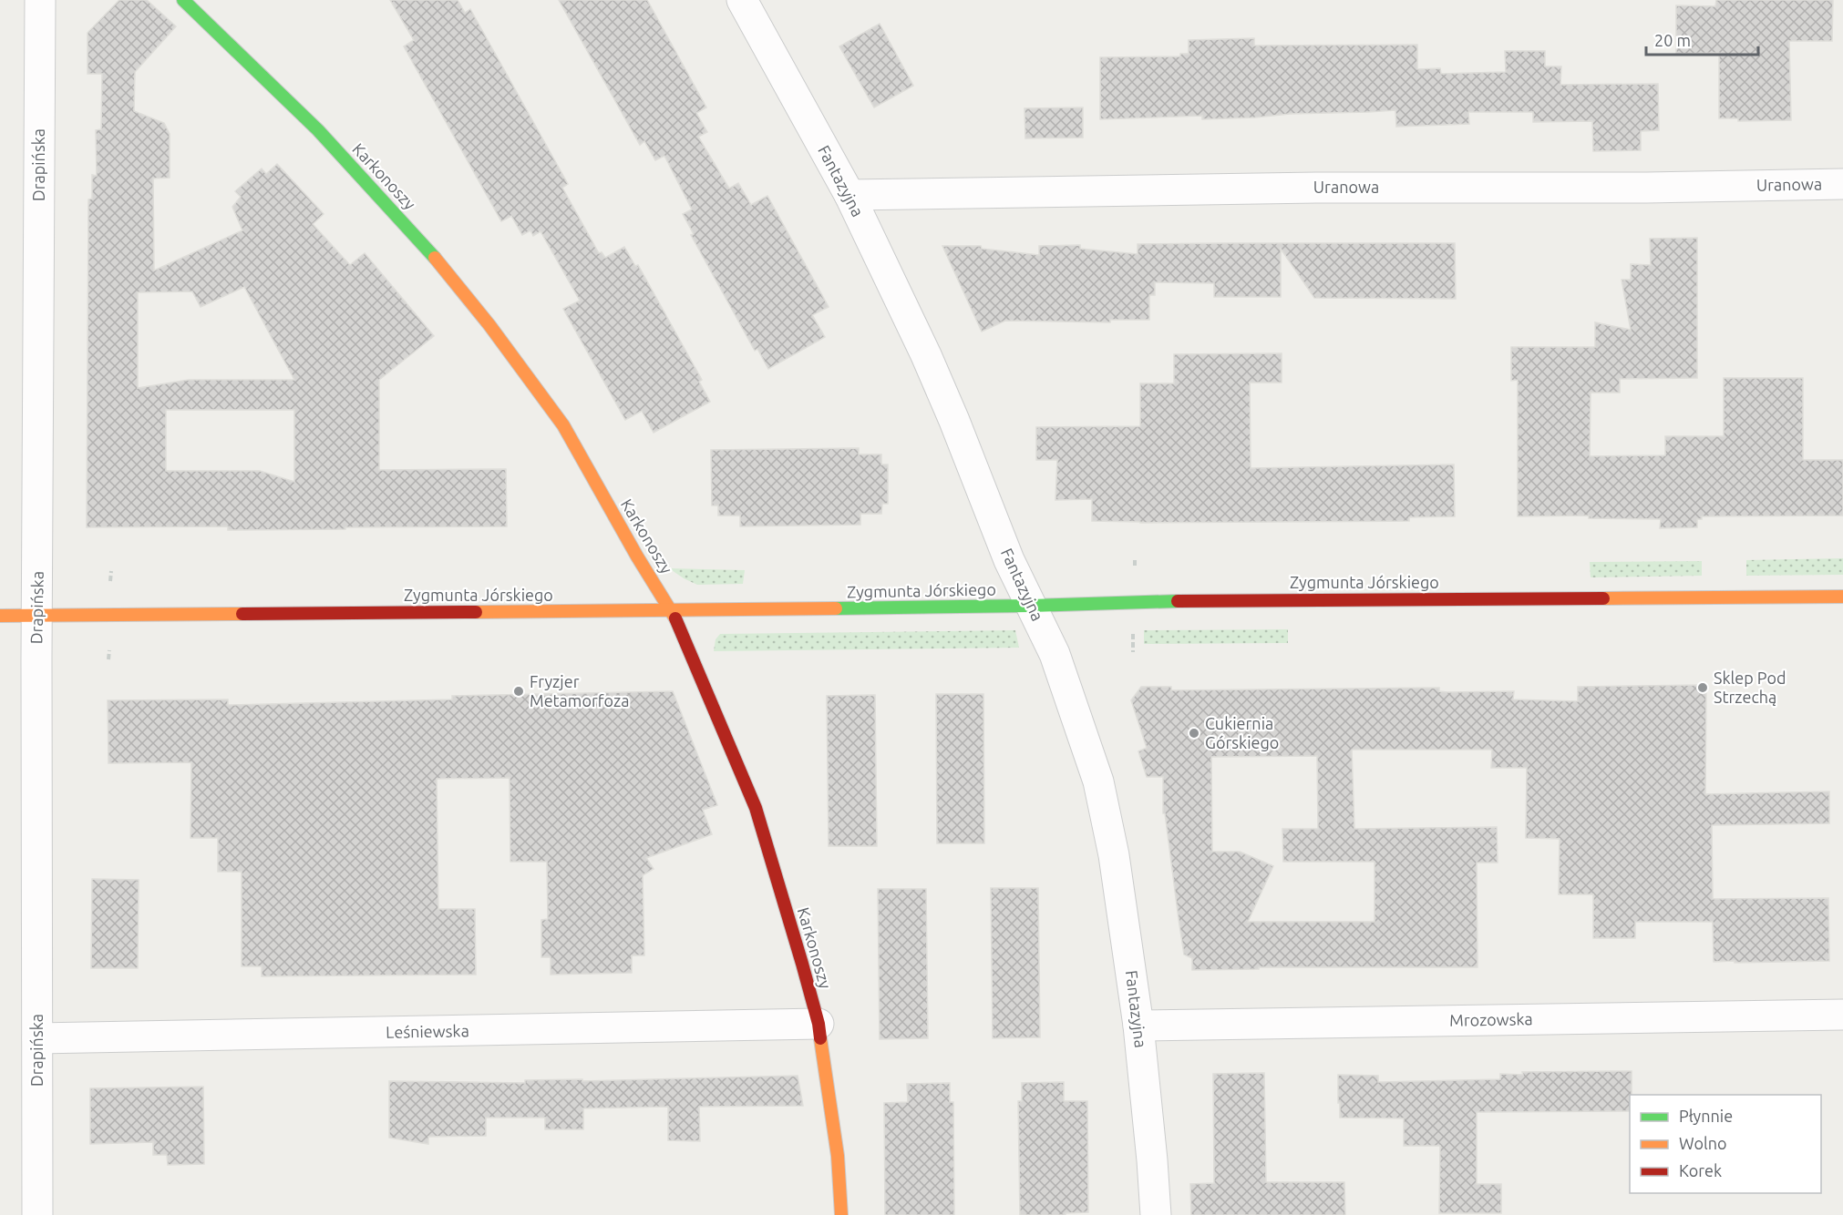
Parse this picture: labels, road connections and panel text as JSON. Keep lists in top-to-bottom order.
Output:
{
  "streets": {
    "street": [
      "Drapińska",
      "Karkonoszy",
      "Fantazyjna",
      "Uranowa",
      "Zygmunta Jórskiego",
      "Mrozowska",
      "Leśniewska"
    ]
  },
  "crossings": [
    ["Drapińska", "Zygmunta Jórskiego"],
    ["Drapińska", "Leśniewska"],
    ["Karkonoszy", "Zygmunta Jórskiego"],
    ["Karkonoszy", "Leśniewska"],
    ["Fantazyjna", "Uranowa"],
    ["Fantazyjna", "Zygmunta Jórskiego"],
    ["Fantazyjna", "Mrozowska"]
  ],
  "places": ["Sklep Pod Strzechą", "Fryzjer Metamorfoza", "Cukiernia Górskiego"],
  "legend": ["Płynnie", "Wolno", "Korek"],
  "scale_bar": "20 m"
}
